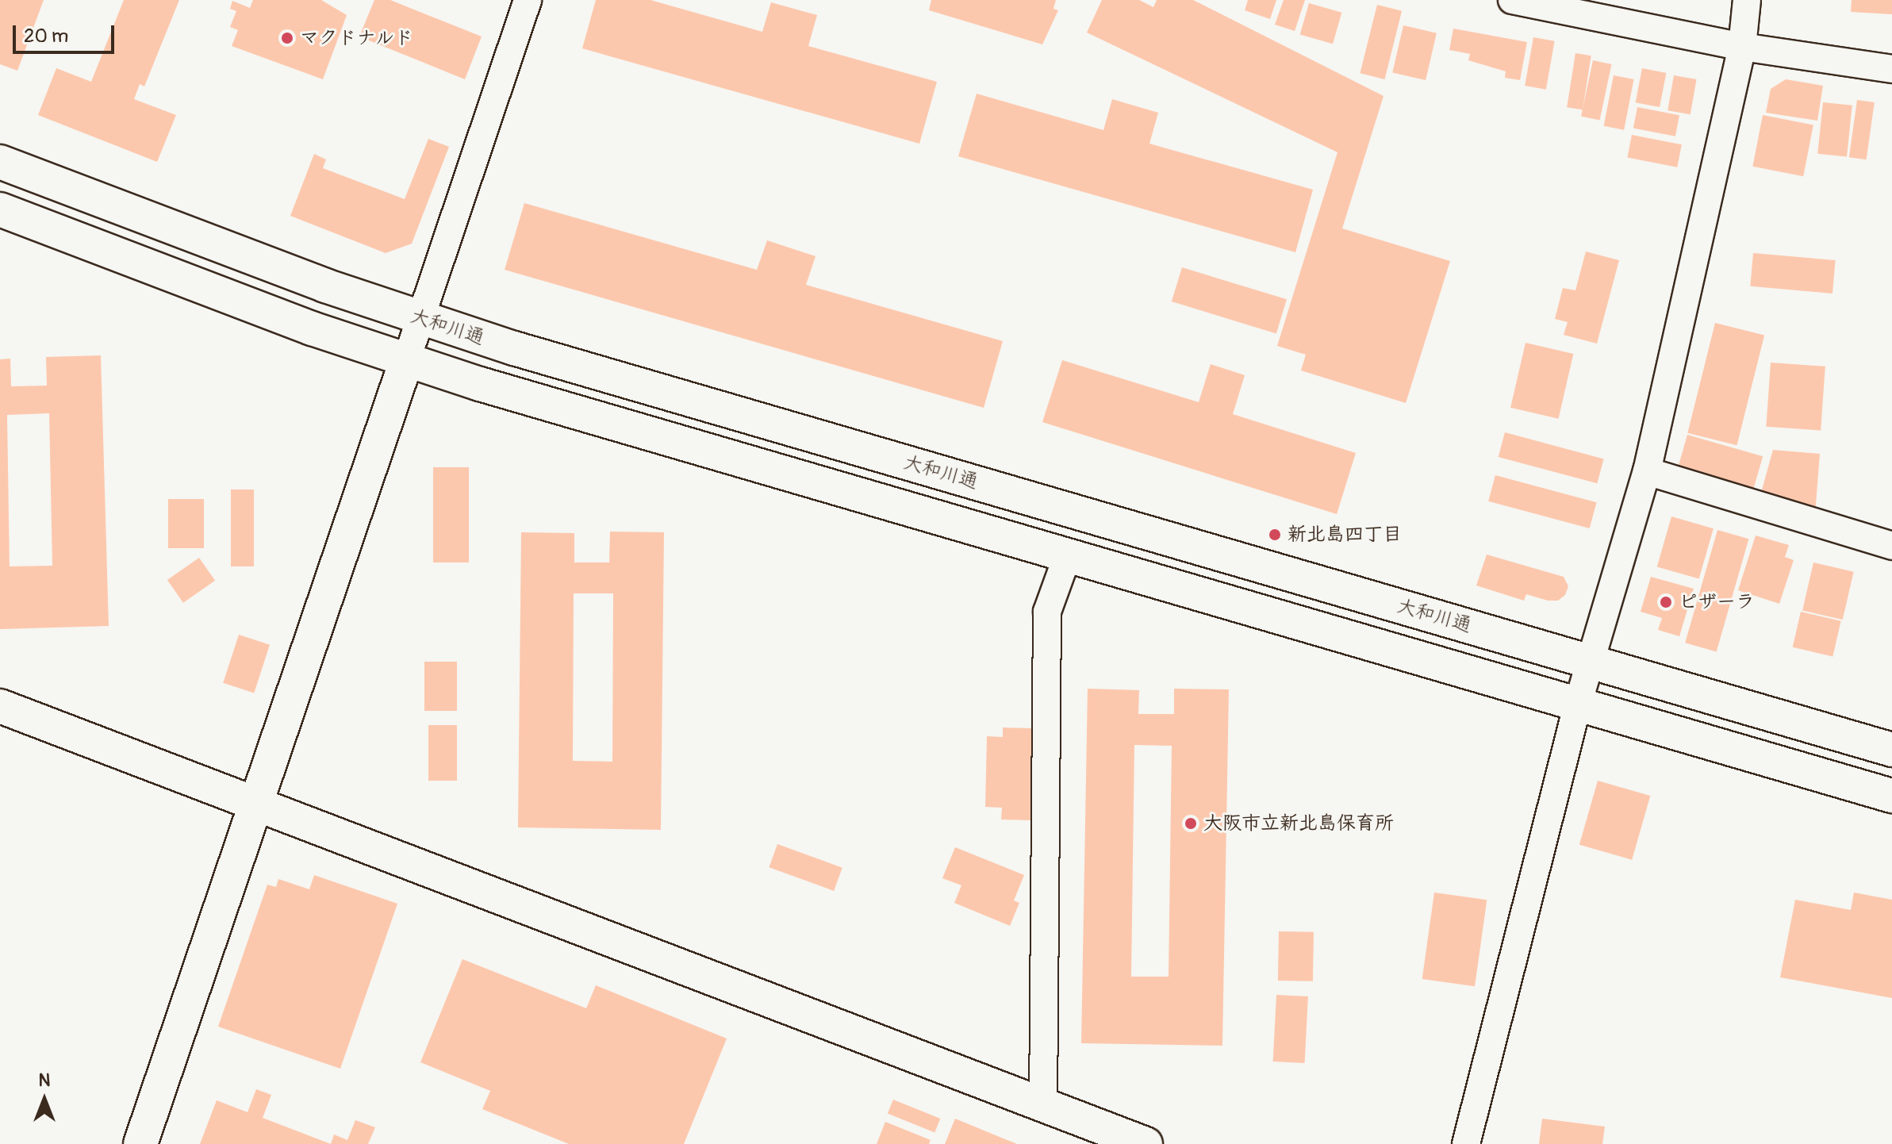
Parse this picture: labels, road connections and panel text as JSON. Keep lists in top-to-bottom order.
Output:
{
  "streets": {
    "street": ["大和川通"]
  },
  "places": [
    "マクドナルド",
    "新北島四丁目",
    "ピザーラ",
    "大阪市立新北島保育所"
  ],
  "scale_bar": "20 m",
  "north": "top"
}
